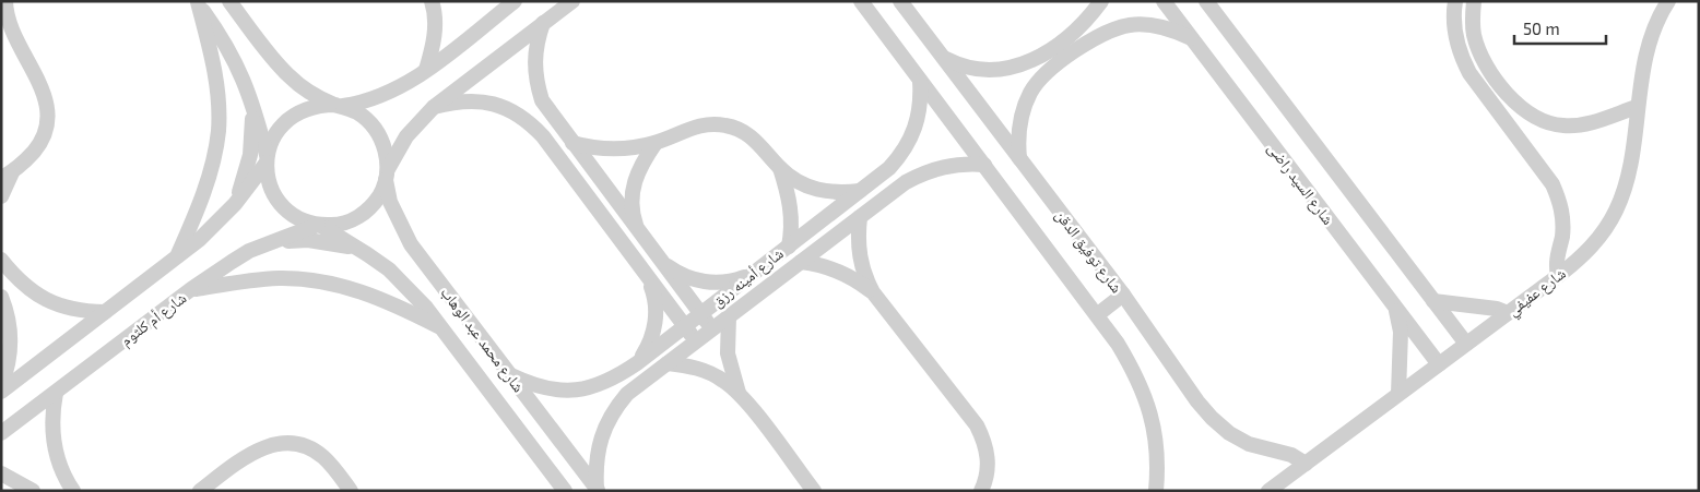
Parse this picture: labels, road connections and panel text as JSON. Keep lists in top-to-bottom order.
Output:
{
  "streets": {
    "street": [
      "شارع السيد راضى",
      "شارع توفيق الدقن",
      "شارع أمينه رزق",
      "شارع عفيفي",
      "شارع أم كلثوم",
      "شارع محمد عبد الوهاب"
    ]
  },
  "crossings": [
    ["شارع السيد راضى", "شارع عفيفي"],
    ["شارع توفيق الدقن", "شارع أمينه رزق"],
    ["شارع توفيق الدقن", "شارع عفيفي"],
    ["شارع أمينه رزق", "شارع محمد عبد الوهاب"],
    ["شارع أم كلثوم", "شارع محمد عبد الوهاب"]
  ],
  "scale_bar": "50 m"
}
